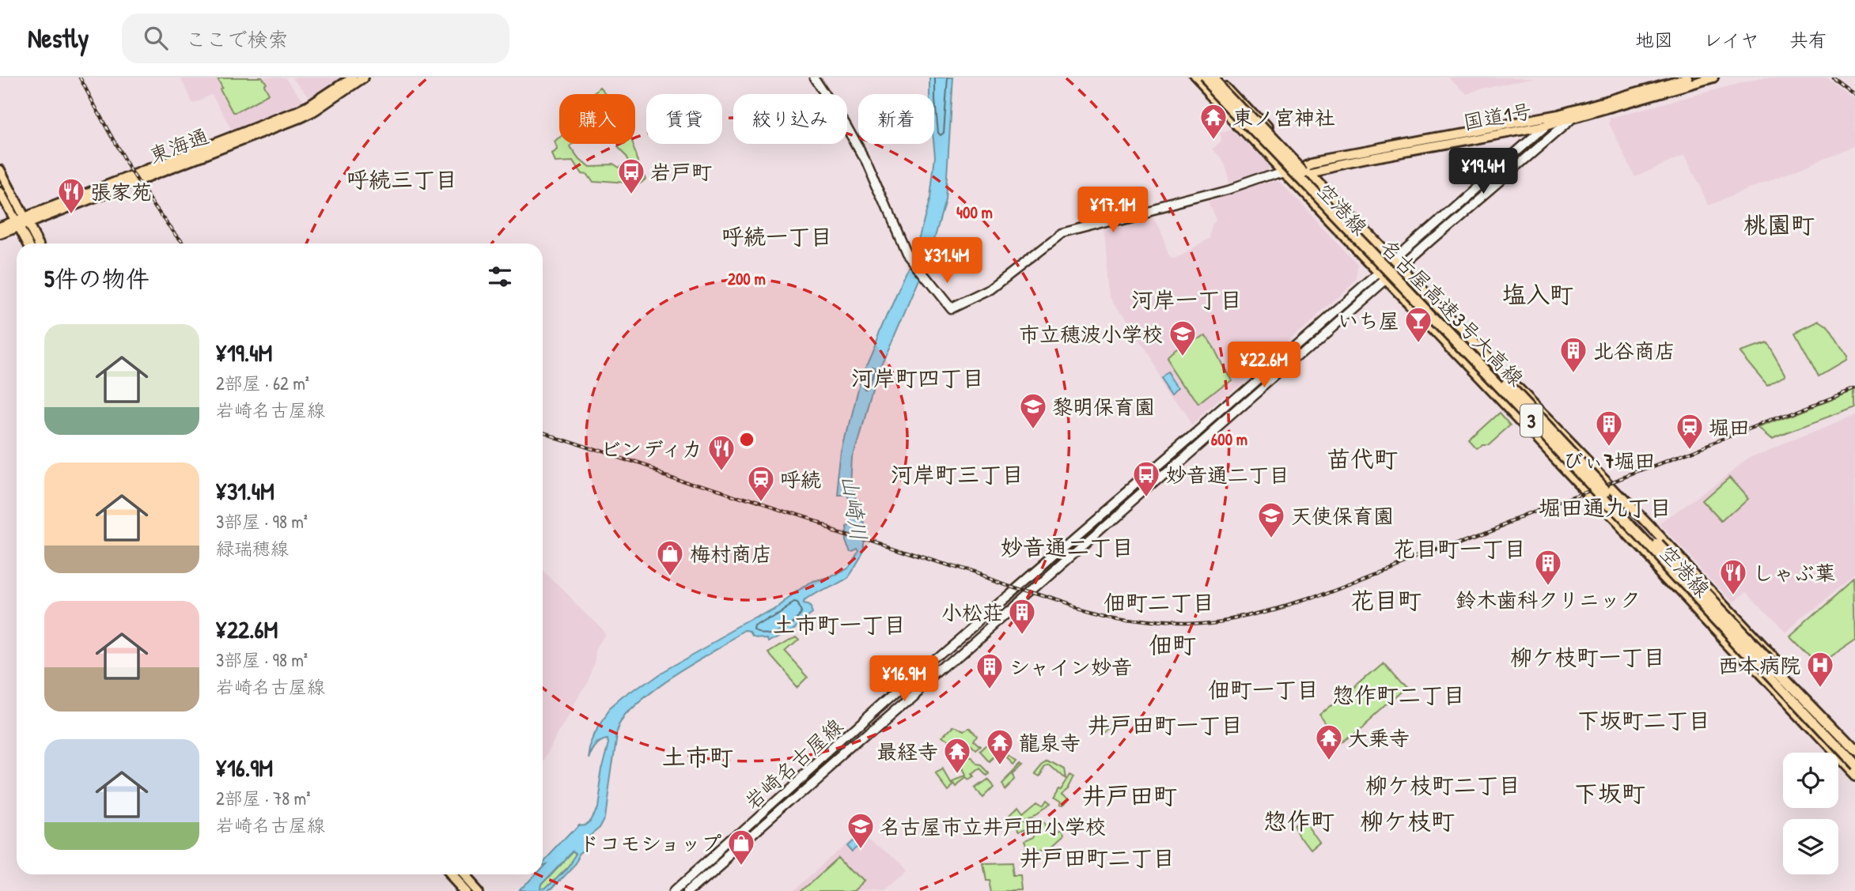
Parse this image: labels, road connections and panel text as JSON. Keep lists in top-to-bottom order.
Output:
{
  "streets": {
    "highway": ["名古屋高速3号大高線", "3"],
    "main road": [
      "国道1号",
      "東海通",
      "空港線",
      "岩崎名古屋線"
    ]
  },
  "crossings": [
    ["国道1号", "空港線"],
    ["国道1号", "岩崎名古屋線"],
    ["空港線", "岩崎名古屋線"]
  ],
  "districts": [
    "呼続三丁目",
    "桃園町",
    "呼続一丁目",
    "塩入町",
    "河岸一丁目",
    "河岸町四丁目",
    "苗代町",
    "河岸町三丁目",
    "堀田通九丁目",
    "妙音通二丁目",
    "花目町一丁目",
    "花目町",
    "佃町二丁目",
    "土市町一丁目",
    "佃町",
    "柳ケ枝町一丁目",
    "佃町一丁目",
    "惣作町二丁目",
    "下坂町二丁目",
    "井戸田町一丁目",
    "土市町",
    "柳ケ枝町二丁目",
    "下坂町",
    "井戸田町",
    "惣作町",
    "柳ケ枝町",
    "井戸田町二丁目"
  ],
  "water": ["山崎川"],
  "places": {
    "temple": [
      "東ノ宮神社",
      "大乗寺",
      "龍泉寺",
      "最経寺"
    ],
    "bus stop": ["岩戸町", "妙音通二丁目"],
    "restaurant": ["張家苑", "ビンディカ", "しゃぶ葉"],
    "bar": ["いち屋"],
    "school or university": [
      "市立穂波小学校",
      "黎明保育園",
      "天使保育園",
      "名古屋市立井戸田小学校"
    ],
    "building": [
      "北谷商店",
      "びぃ7堀田",
      "鈴木歯科クリニック",
      "小松荘",
      "シャイン妙音"
    ],
    "station": ["堀田", "呼続"],
    "shop": ["梅村商店", "ドコモショップ"],
    "hospital": ["西本病院"]
  },
  "page": {
    "header": "Nestly",
    "search": "ここで検索",
    "nav": ["地図", "レイヤ", "共有"],
    "chip": [
      "購入",
      "賃貸",
      "絞り込み",
      "新着"
    ],
    "price": [
      "¥19.4M",
      "¥17.1M",
      "¥31.4M",
      "¥22.6M",
      "¥16.9M"
    ],
    "heading": "5件の物件",
    "list": [
      {
        "name": "¥19.4M",
        "note": "2部屋 · 62 m² · 岩崎名古屋線"
      },
      {
        "name": "¥31.4M",
        "note": "3部屋 · 98 m² · 緑瑞穂線"
      },
      {
        "name": "¥22.6M",
        "note": "3部屋 · 98 m² · 岩崎名古屋線"
      },
      {
        "name": "¥16.9M",
        "note": "2部屋 · 78 m² · 岩崎名古屋線"
      }
    ]
  },
  "rings": ["400 m", "200 m", "600 m"]
}
